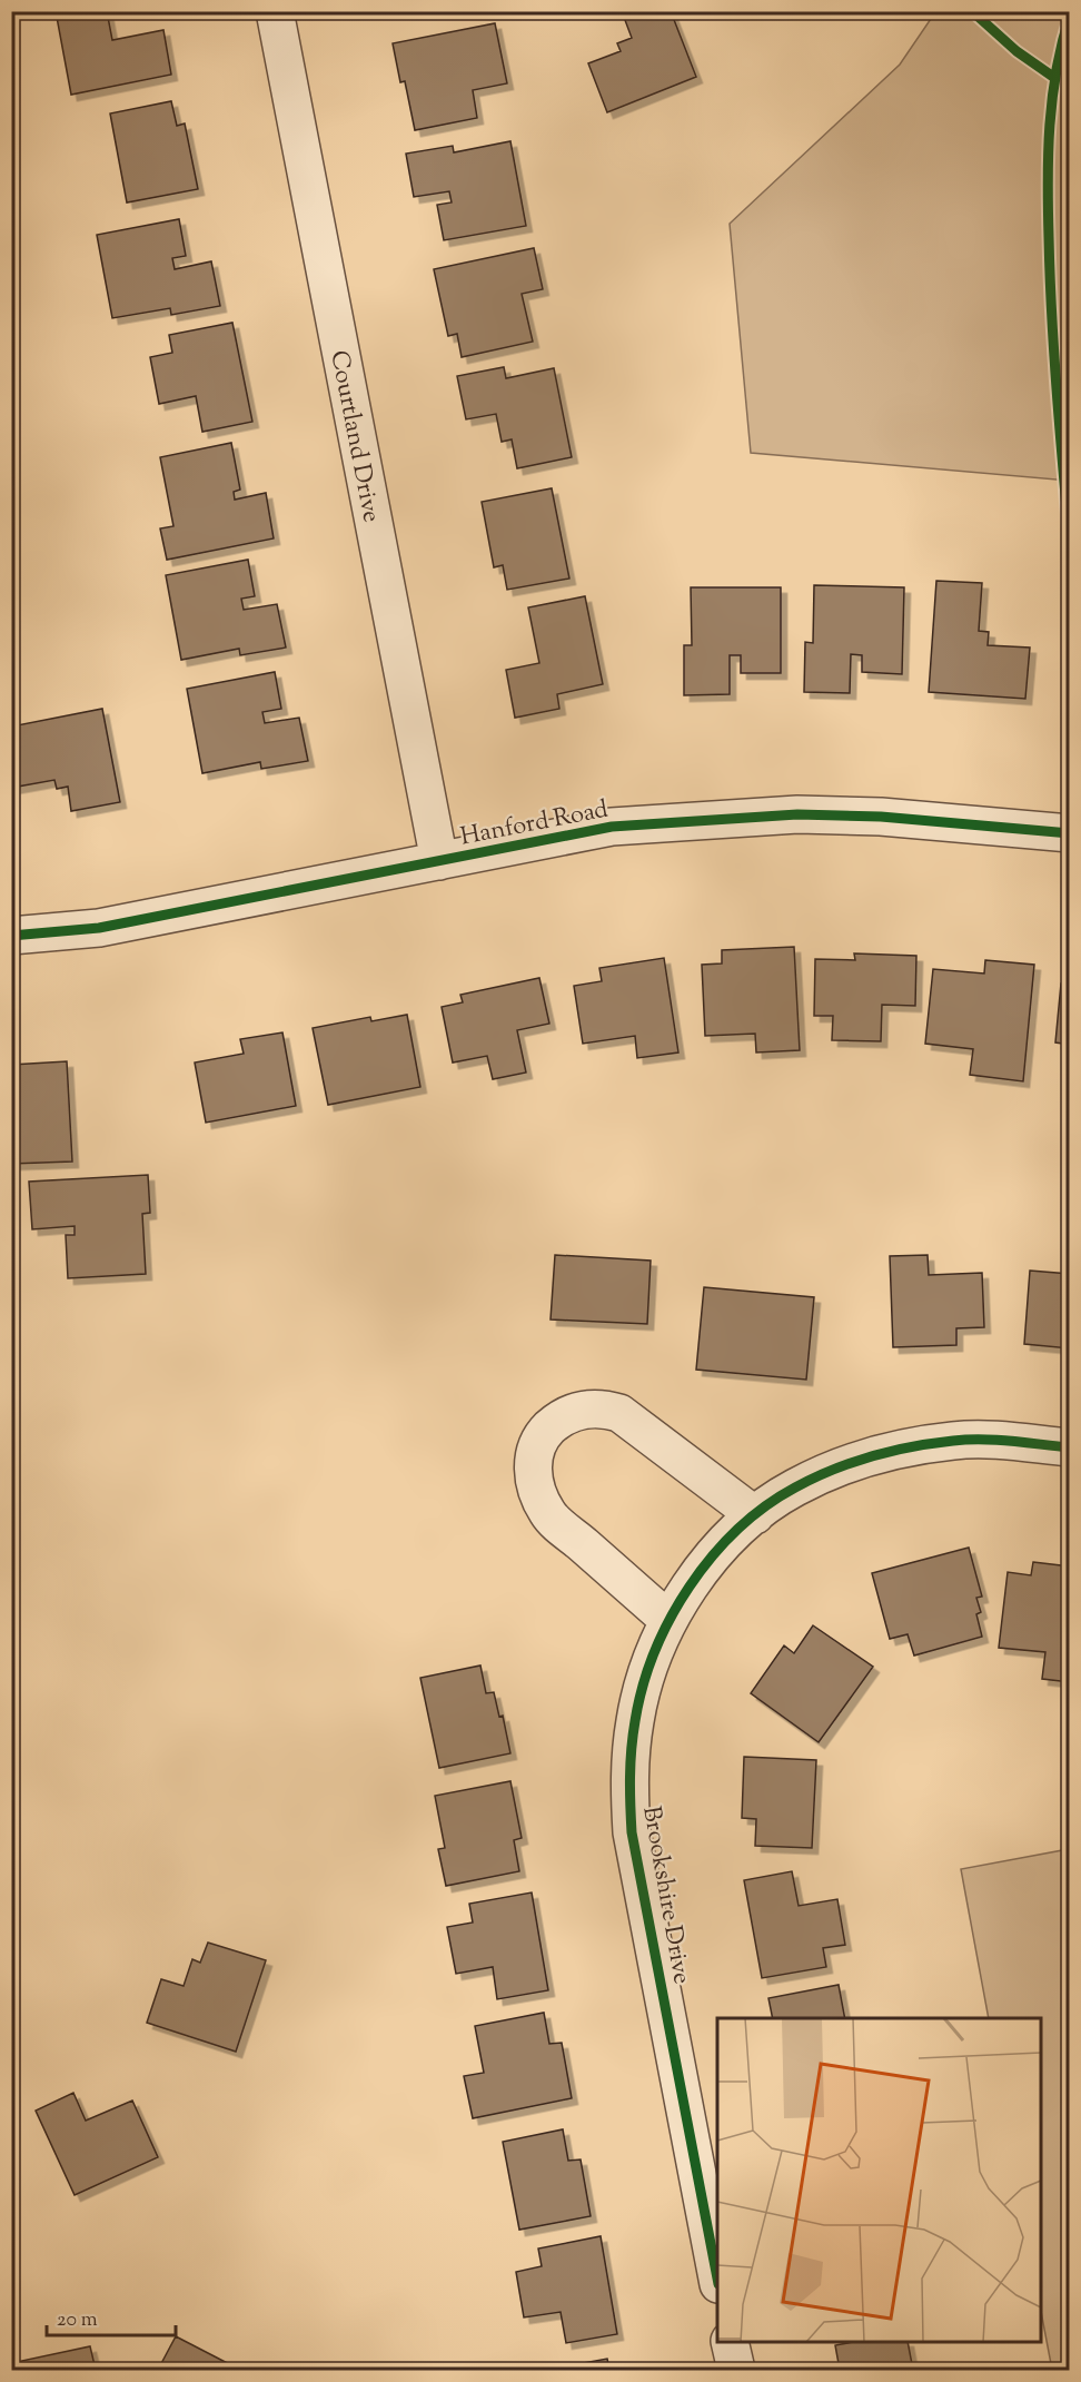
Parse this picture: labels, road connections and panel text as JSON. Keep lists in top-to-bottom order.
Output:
{
  "streets": {
    "street": ["Courtland Drive", "Hanford Road", "Brookshire Drive"]
  },
  "crossings": [
    ["Courtland Drive", "Hanford Road"]
  ],
  "scale_bar": "20 m"
}
